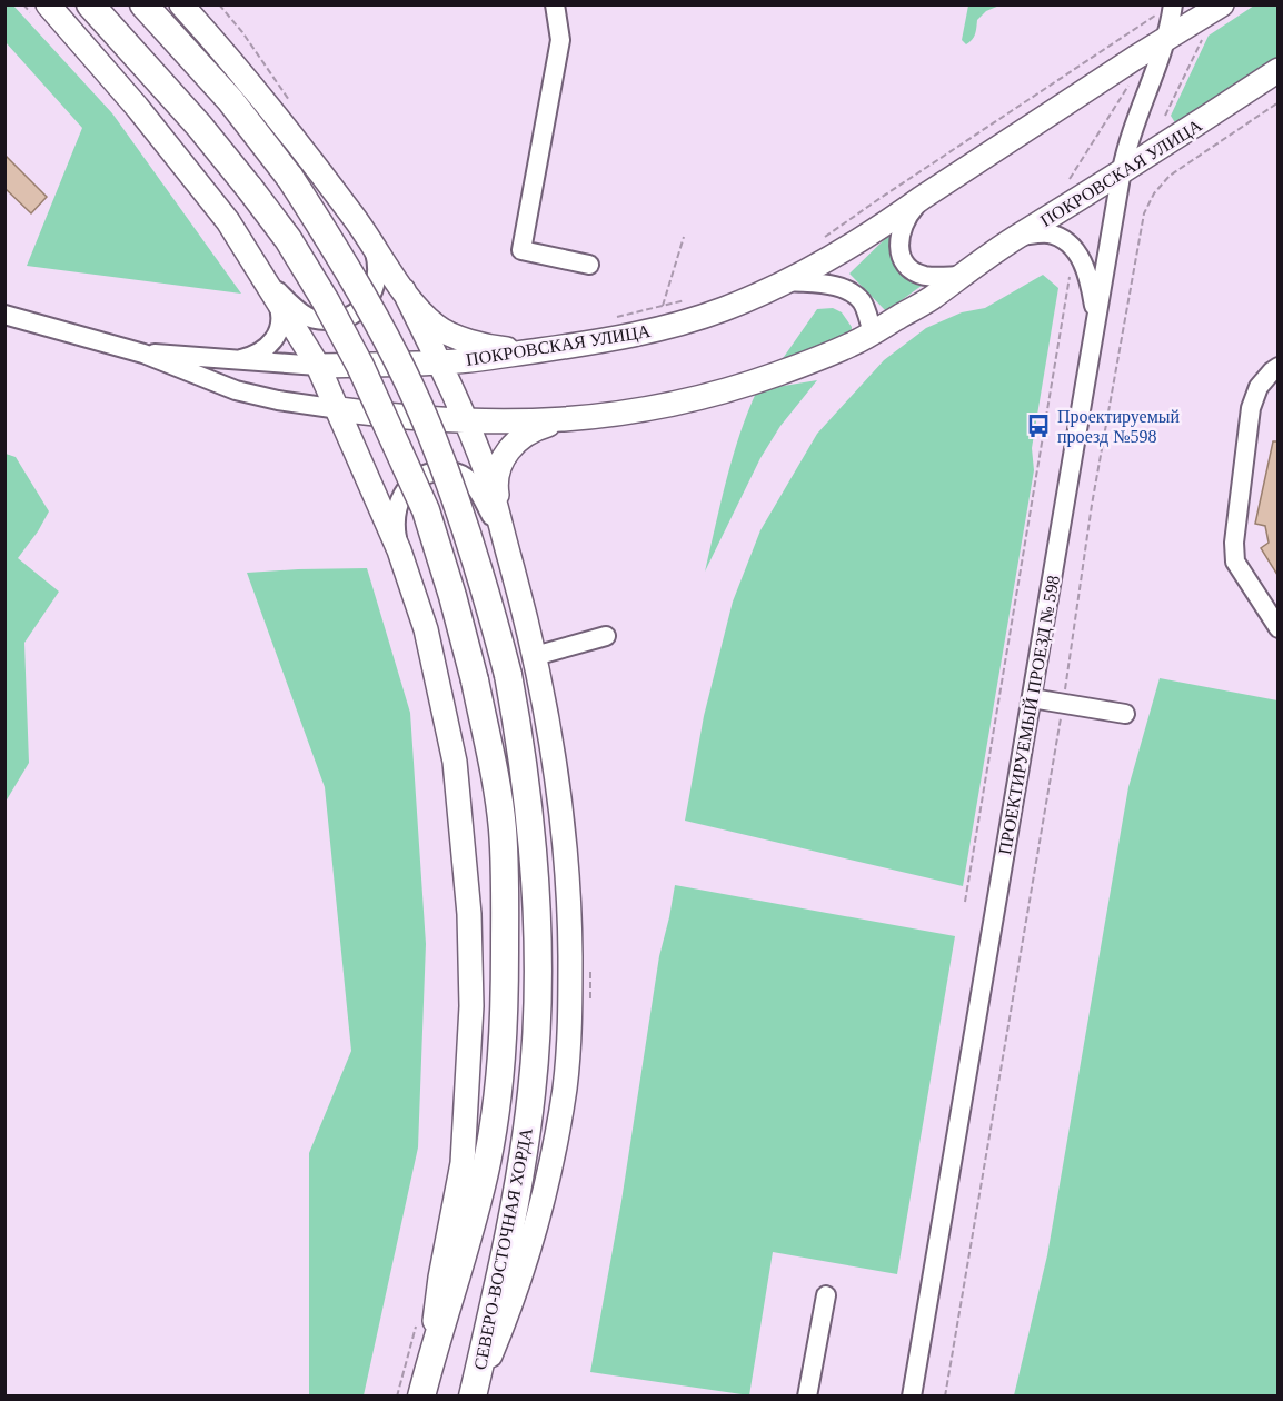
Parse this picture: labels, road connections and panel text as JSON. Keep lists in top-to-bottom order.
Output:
{
  "streets": {
    "highway": ["СЕВЕРО-ВОСТОЧНАЯ ХОРДА"],
    "main road": ["ПОКРОВСКАЯ УЛИЦА"],
    "street": ["ПРОЕКТИРУЕМЫЙ ПРОЕЗД № 598"]
  },
  "crossings": [
    ["ПОКРОВСКАЯ УЛИЦА", "ПРОЕКТИРУЕМЫЙ ПРОЕЗД № 598"]
  ],
  "places": {
    "bus stop": ["Проектируемый проезд №598"]
  }
}
